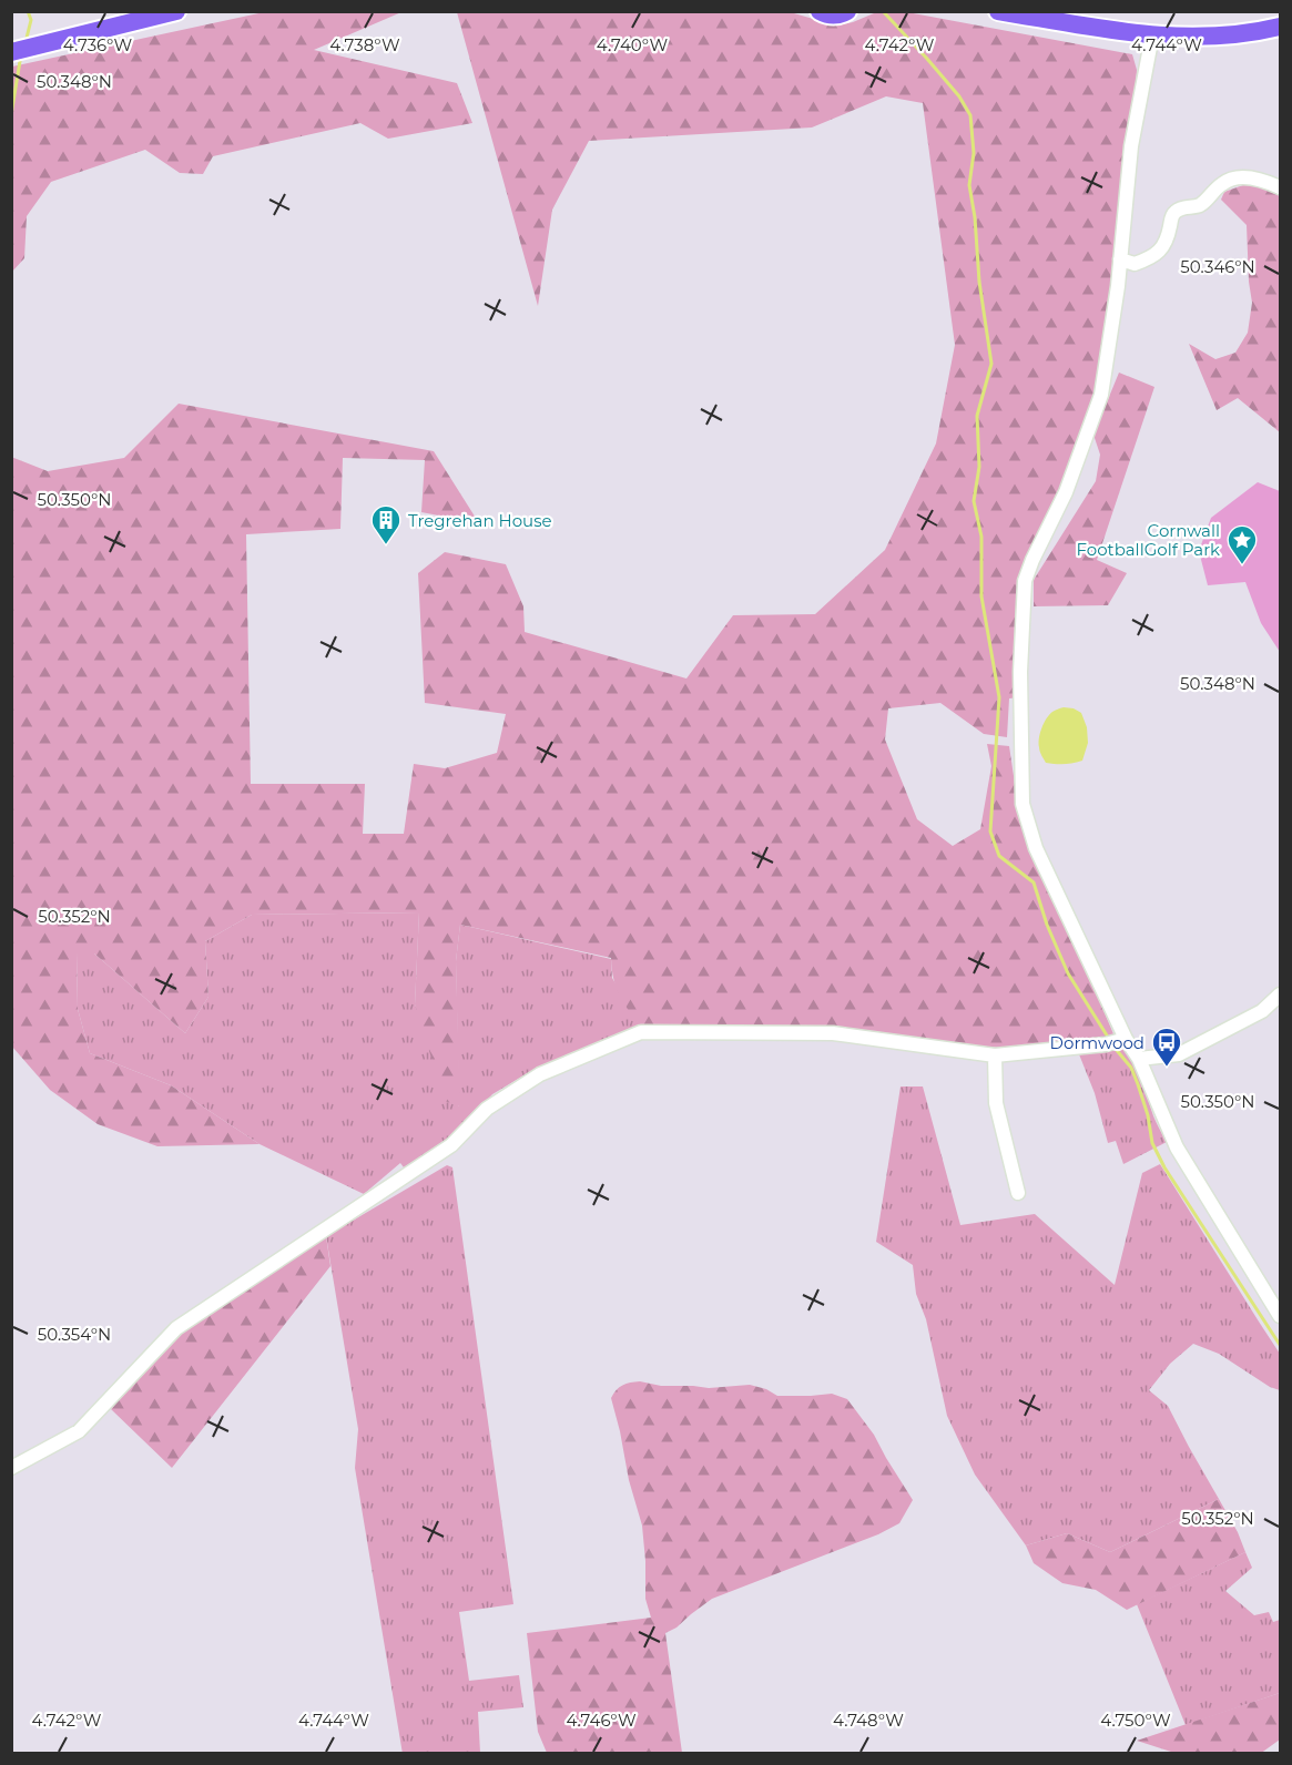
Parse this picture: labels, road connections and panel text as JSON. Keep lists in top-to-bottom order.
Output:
{
  "places": {
    "building": ["Tregrehan House"],
    "place": ["Cornwall FootballGolf Park"],
    "bus stop": ["Dormwood"]
  },
  "coordinates": [
    "4.736°W",
    "4.738°W",
    "4.740°W",
    "4.742°W",
    "4.744°W",
    "50.348°N",
    "50.346°N",
    "50.350°N",
    "50.352°N",
    "50.354°N",
    "4.746°W",
    "4.748°W",
    "4.750°W"
  ]
}
